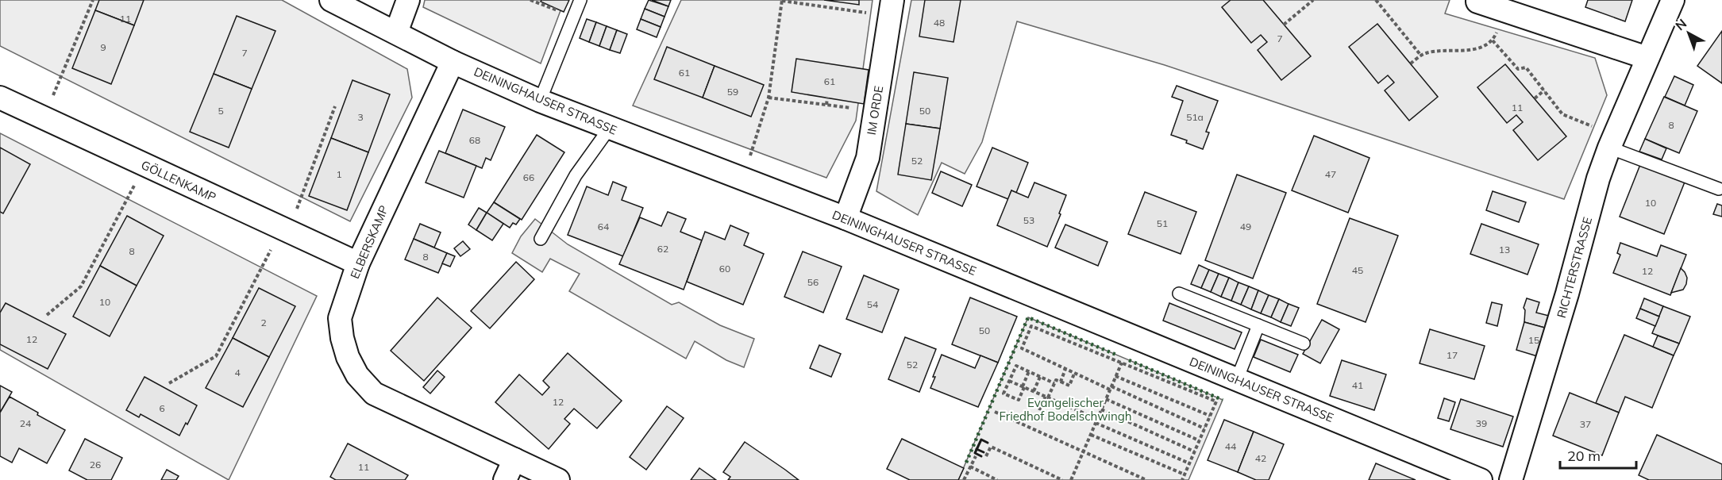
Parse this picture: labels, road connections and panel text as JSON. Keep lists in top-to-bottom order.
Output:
{
  "streets": {
    "street": [
      "DEININGHAUSER STRASSE",
      "IM ORDE",
      "GÖLLENKAMP",
      "ELBERSKAMP",
      "RICHTERSTRASSE"
    ]
  },
  "crossings": [
    ["DEININGHAUSER STRASSE", "IM ORDE"],
    ["DEININGHAUSER STRASSE", "ELBERSKAMP"],
    ["GÖLLENKAMP", "ELBERSKAMP"]
  ],
  "parks": ["Evangelischer Friedhof Bodelschwingh"],
  "house_numbers": [
    "11",
    "48",
    "7",
    "9",
    "7",
    "61",
    "61",
    "59",
    "11",
    "5",
    "50",
    "3",
    "51a",
    "8",
    "68",
    "52",
    "1",
    "47",
    "66",
    "10",
    "53",
    "51",
    "64",
    "49",
    "62",
    "13",
    "8",
    "8",
    "60",
    "45",
    "12",
    "56",
    "10",
    "54",
    "2",
    "50",
    "12",
    "15",
    "17",
    "52",
    "4",
    "41",
    "12",
    "6",
    "24",
    "39",
    "37",
    "44",
    "42",
    "26",
    "11"
  ],
  "scale_bar": "20 m",
  "north": "top left"
}
